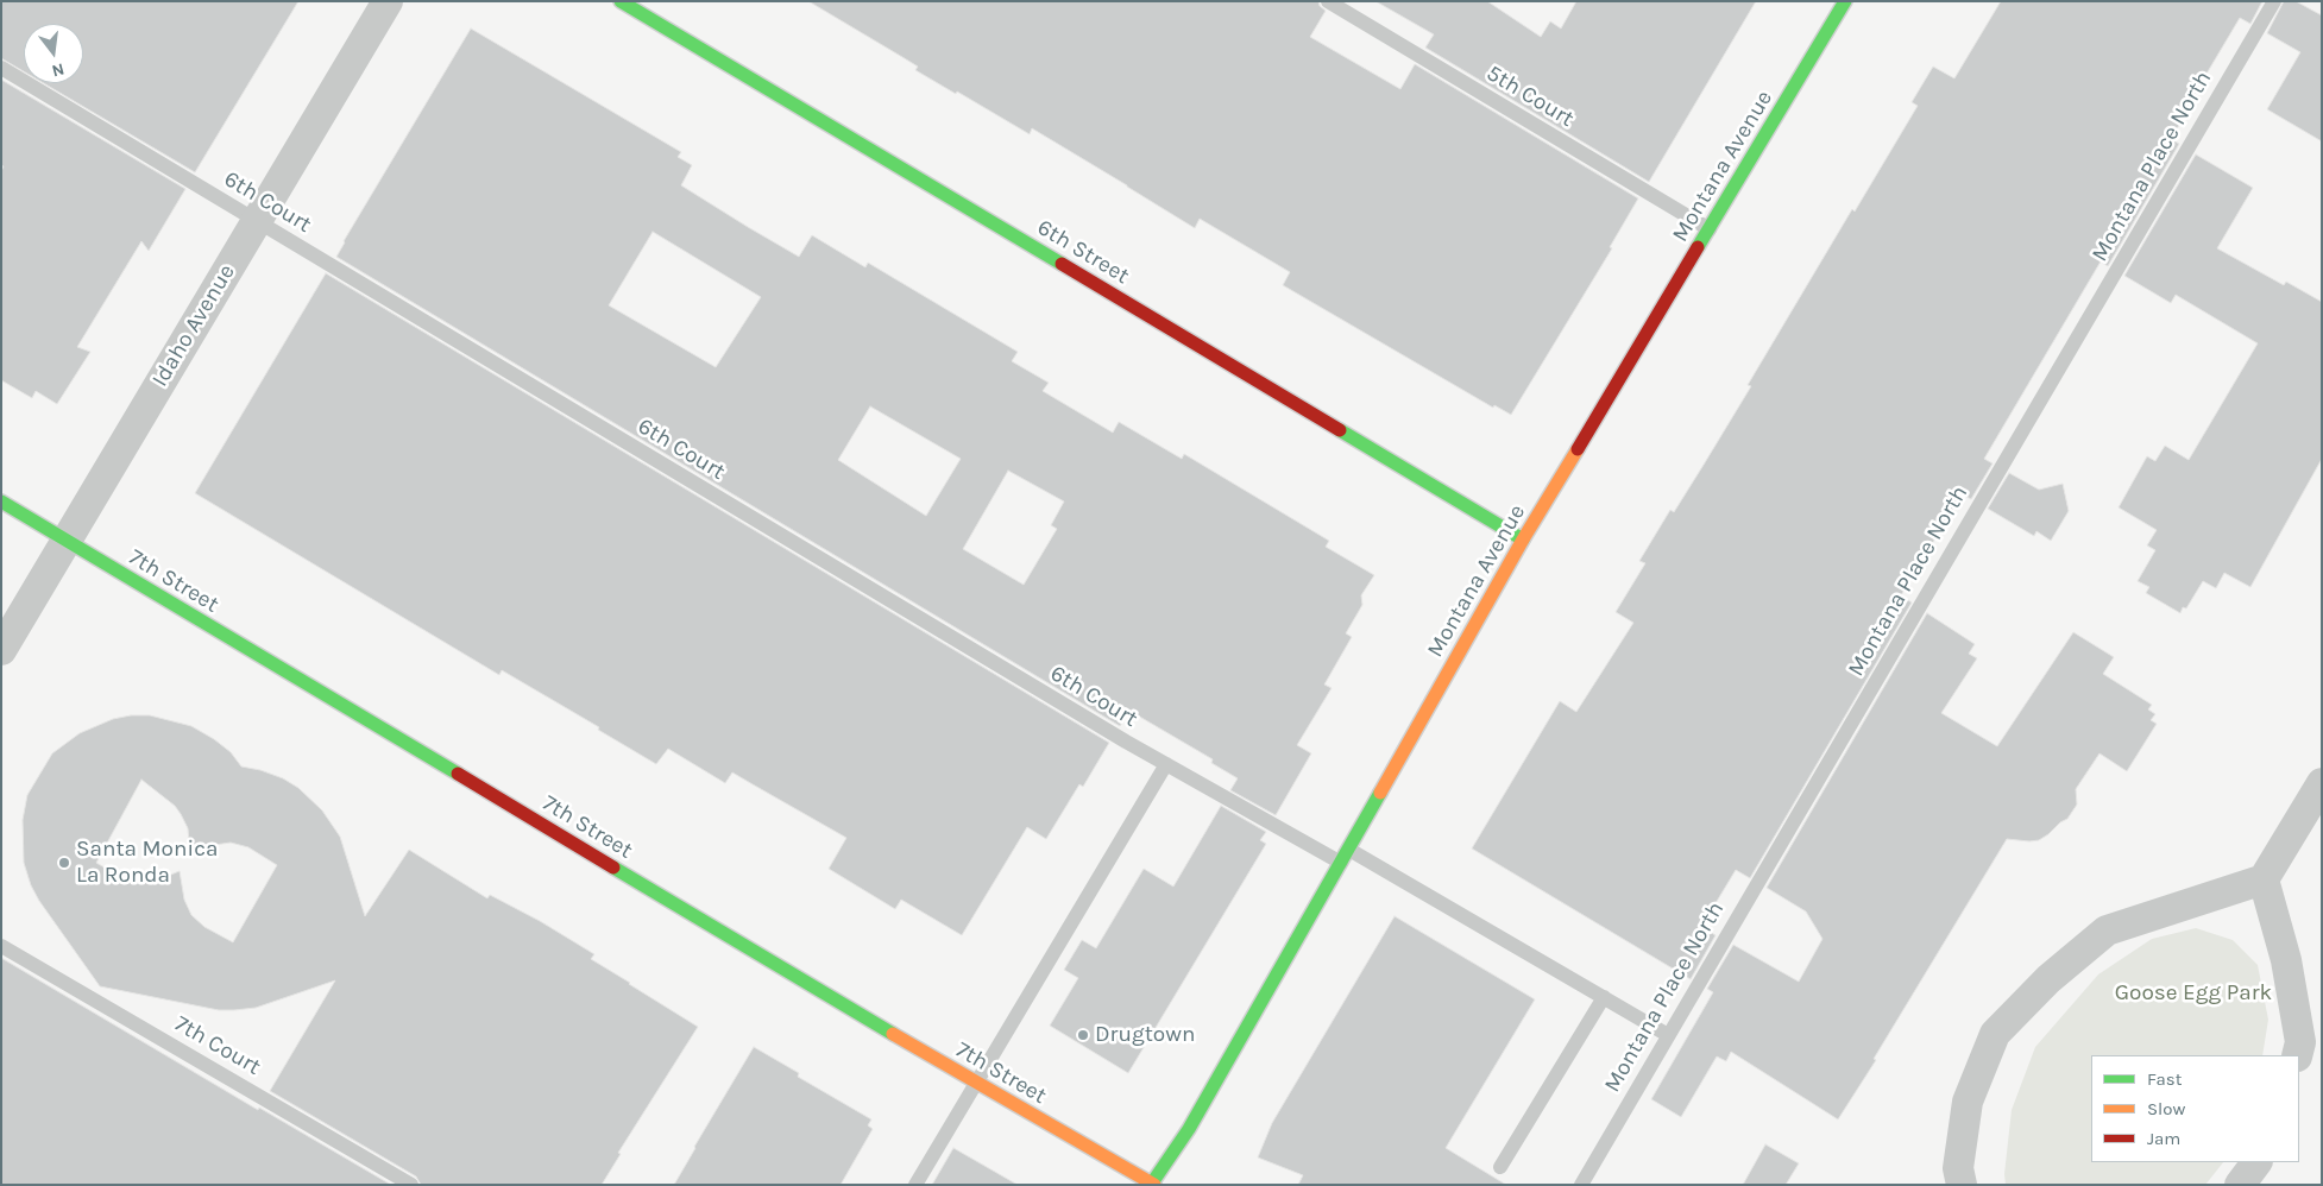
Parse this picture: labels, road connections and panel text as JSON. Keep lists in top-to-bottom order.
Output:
{
  "streets": {
    "street": [
      "Montana Avenue",
      "6th Street",
      "Idaho Avenue",
      "7th Street"
    ],
    "lane": [
      "5th Court",
      "Montana Place North",
      "6th Court",
      "7th Court"
    ]
  },
  "crossings": [
    ["5th Court", "Montana Avenue"],
    ["Montana Avenue", "6th Court"],
    ["Montana Avenue", "6th Street"],
    ["Montana Avenue", "7th Street"],
    ["Montana Place North", "6th Court"],
    ["6th Court", "Idaho Avenue"],
    ["Idaho Avenue", "7th Street"]
  ],
  "parks": ["Goose Egg Park"],
  "places": ["Santa Monica La Ronda", "Drugtown"],
  "legend": ["Fast", "Slow", "Jam"],
  "north": "bottom"
}
